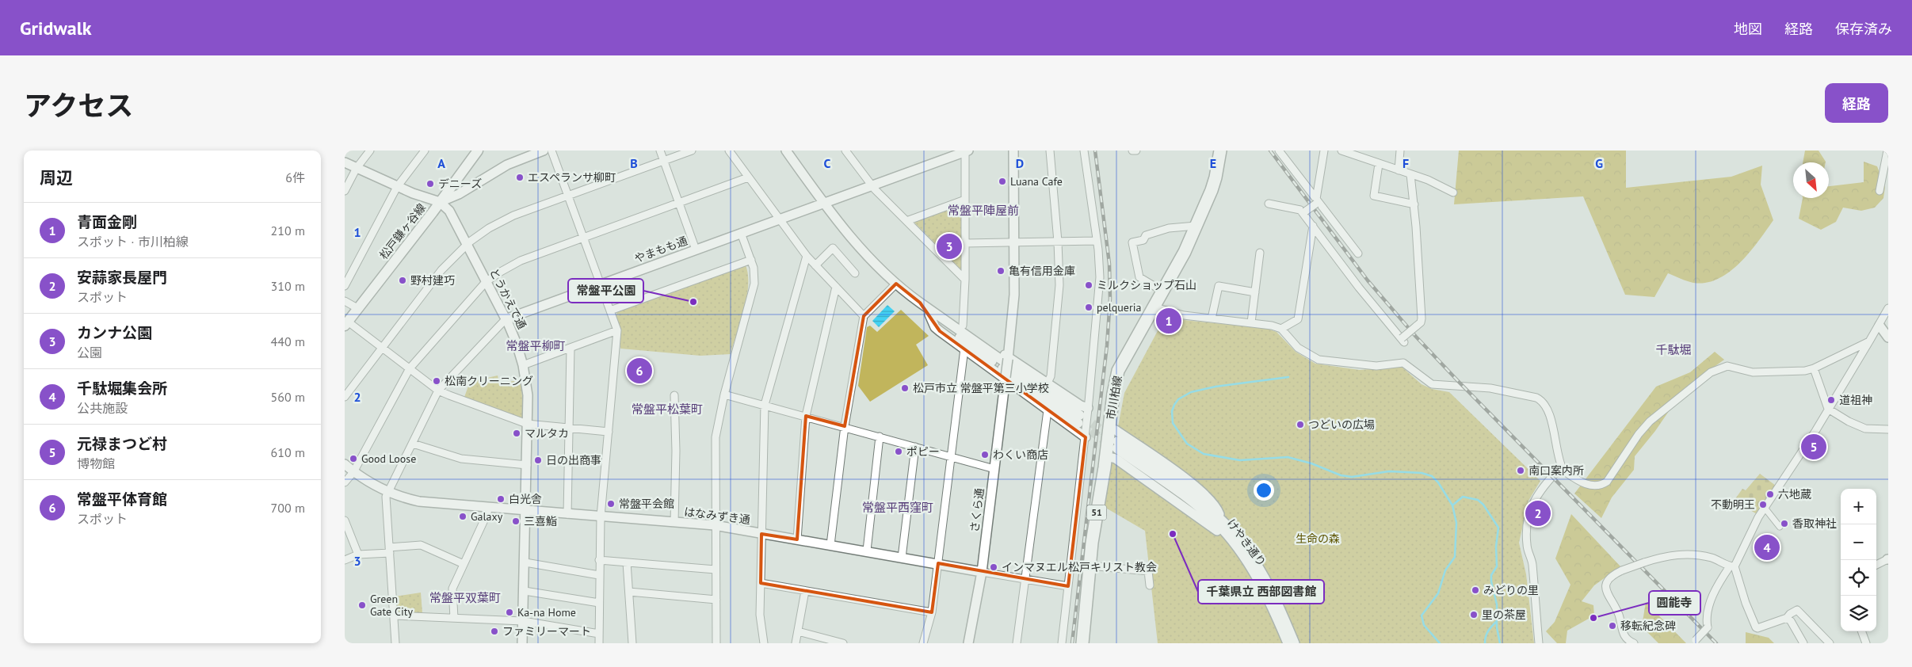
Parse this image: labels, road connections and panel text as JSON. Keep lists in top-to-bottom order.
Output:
{
  "streets": {
    "main road": ["松戸鎌ヶ谷線", "市川柏線", "51"],
    "street": [
      "やまもも通",
      "とうかえで通",
      "さくら通",
      "はなみずき通",
      "けやき通り"
    ]
  },
  "crossings": [
    ["松戸鎌ヶ谷線", "とうかえで通"],
    ["やまもも通", "とうかえで通"],
    ["とうかえで通", "はなみずき通"],
    ["さくら通", "はなみずき通"]
  ],
  "districts": [
    "常盤平陣屋前",
    "常盤平柳町",
    "千駄堀",
    "常盤平松葉町",
    "常盤平西窪町",
    "常盤平双葉町"
  ],
  "parks": ["生命の森"],
  "places": [
    "エスペランサ柳町",
    "Luana Cafe",
    "デニーズ",
    "亀有信用金庫",
    "野村建巧",
    "ミルクショップ石山",
    "常盤平公園",
    "pelqueria",
    "松南クリーニング",
    "松戸市立 常盤平第三小学校",
    "道祖神",
    "つどいの広場",
    "マルタカ",
    "ポピー",
    "わくい商店",
    "Good Loose",
    "日の出商事",
    "南口案内所",
    "六地蔵",
    "白光舎",
    "常盤平会館",
    "不動明王",
    "Galaxy",
    "三喜鮨",
    "香取神社",
    "千葉県立 西部図書館",
    "インマヌエル松戸キリスト教会",
    "みどりの里",
    "Green Gate City",
    "Ka-na Home",
    "里の茶屋",
    "圓能寺",
    "移転紀念碑",
    "ファミリーマート"
  ],
  "north": "bottom right",
  "page": {
    "header": "Gridwalk",
    "nav": ["地図", "経路", "保存済み"],
    "title": "アクセス",
    "buttons": "経路",
    "heading": ["周辺", "6件"],
    "list": [
      {
        "mark": "1",
        "name": "青面金剛",
        "note": "スポット · 市川柏線",
        "value": "210 m"
      },
      {
        "mark": "2",
        "name": "安蒜家長屋門",
        "note": "スポット",
        "value": "310 m"
      },
      {
        "mark": "3",
        "name": "カンナ公園",
        "note": "公園",
        "value": "440 m"
      },
      {
        "mark": "4",
        "name": "千駄堀集会所",
        "note": "公共施設",
        "value": "560 m"
      },
      {
        "mark": "5",
        "name": "元禄まつど村",
        "note": "博物館",
        "value": "610 m"
      },
      {
        "mark": "6",
        "name": "常盤平体育館",
        "note": "スポット",
        "value": "700 m"
      }
    ],
    "pins": [
      "3",
      "1",
      "6",
      "5",
      "2",
      "4"
    ],
    "map_buttons": ["+", "−"]
  },
  "grid": {
    "columns": [
      "A",
      "B",
      "C",
      "D",
      "E",
      "F",
      "G"
    ],
    "rows": ["1", "2", "3"]
  }
}
